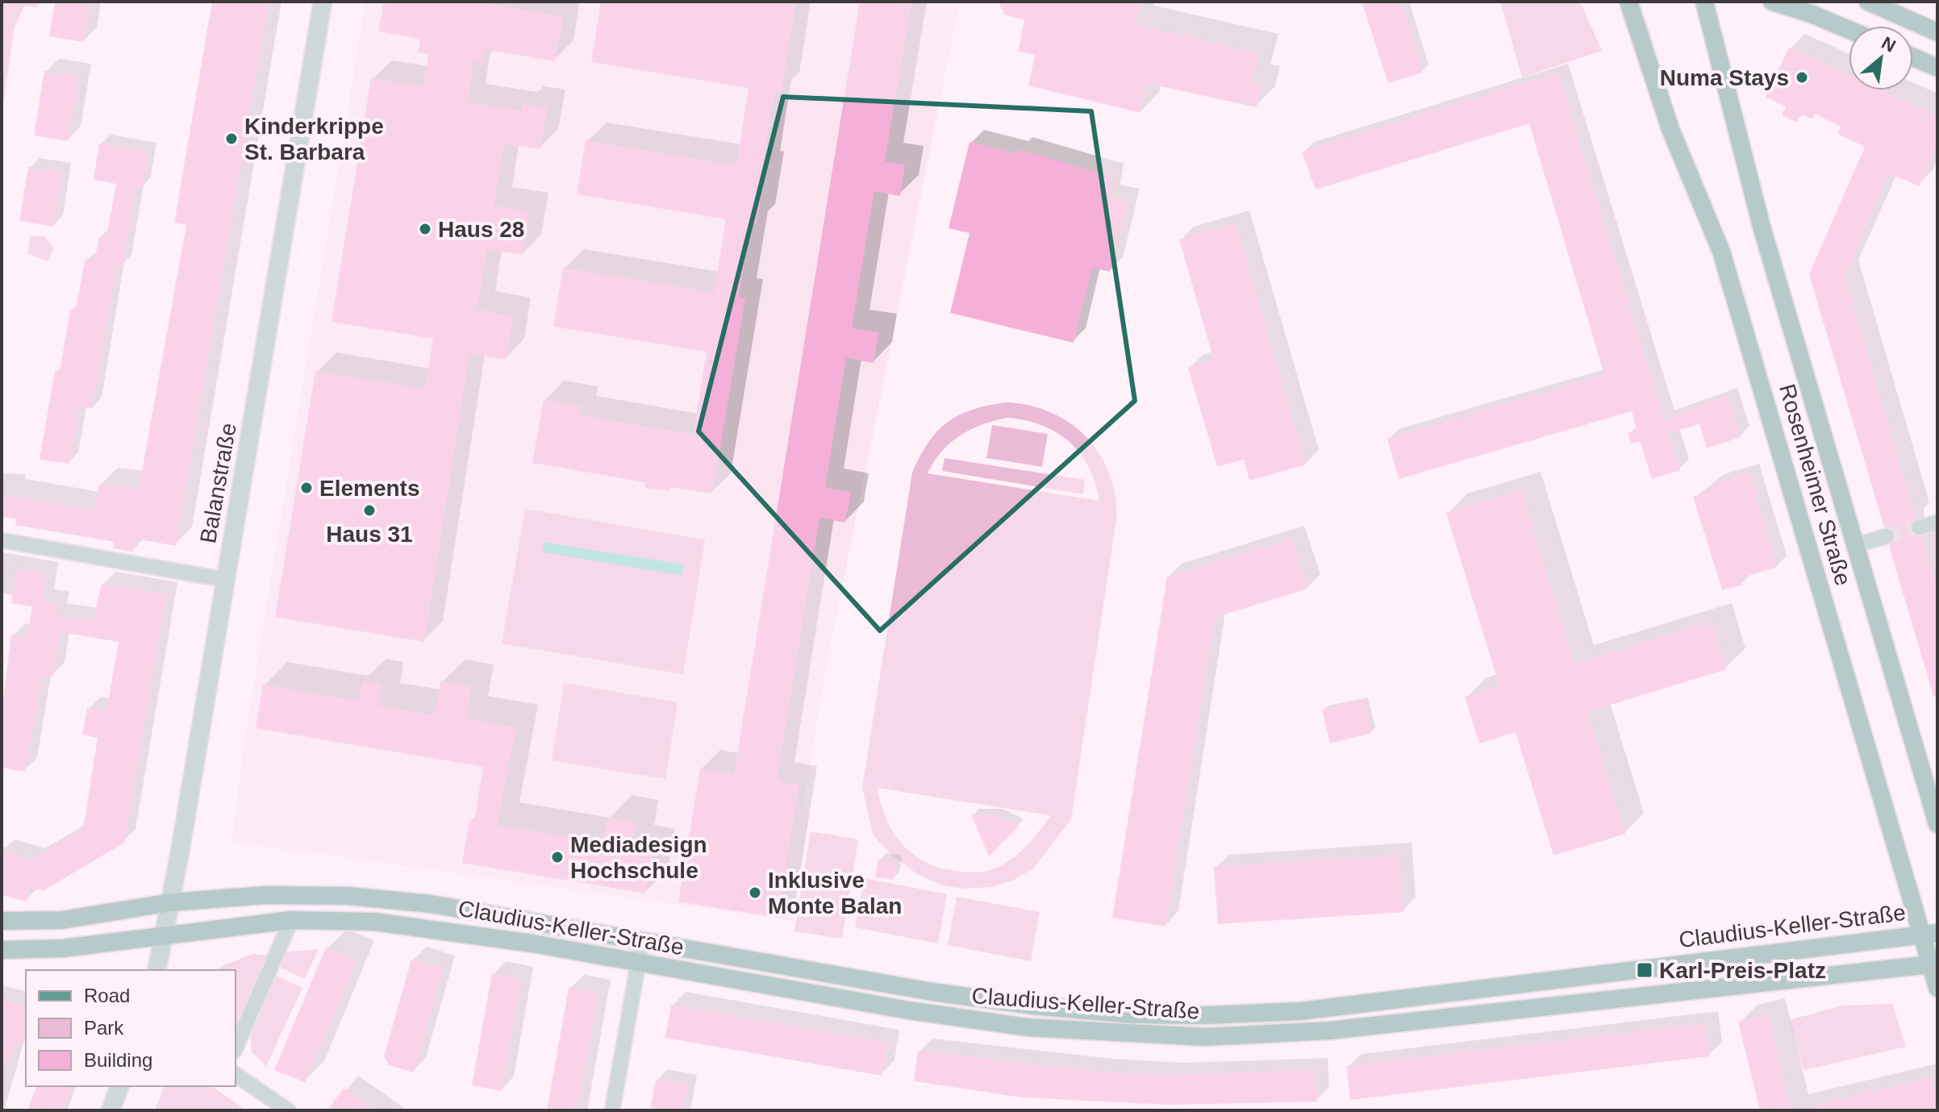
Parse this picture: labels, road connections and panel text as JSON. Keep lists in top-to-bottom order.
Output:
{
  "streets": {
    "main road": ["Rosenheimer Straße", "Claudius-Keller-Straße"],
    "street": ["Balanstraße"]
  },
  "crossings": [
    ["Balanstraße", "Claudius-Keller-Straße"],
    ["Rosenheimer Straße", "Claudius-Keller-Straße"]
  ],
  "places": {
    "other": [
      "Numa Stays",
      "Kinderkrippe St. Barbara",
      "Haus 28",
      "Elements",
      "Haus 31",
      "Mediadesign Hochschule",
      "Inklusive Monte Balan"
    ],
    "transit": ["Karl-Preis-Platz"]
  },
  "legend": ["Road", "Park", "Building"],
  "north": "top right"
}
